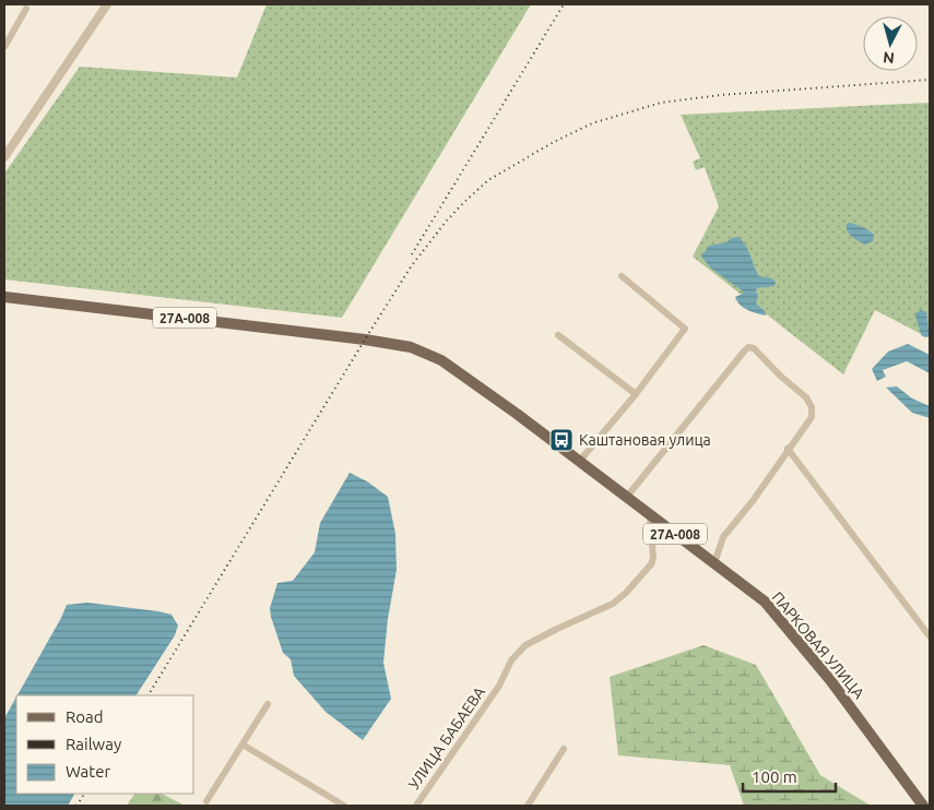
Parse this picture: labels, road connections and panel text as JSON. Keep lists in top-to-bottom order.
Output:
{
  "streets": {
    "main road": ["27А-008", "ПАРКОВАЯ УЛИЦА"],
    "street": ["УЛИЦА БАБАЕВА"]
  },
  "crossings": [
    ["ПАРКОВАЯ УЛИЦА", "УЛИЦА БАБАЕВА"]
  ],
  "places": {
    "bus stop": ["Каштановая улица"]
  },
  "legend": ["Road", "Railway", "Water"],
  "scale_bar": "100 m",
  "north": "bottom"
}
